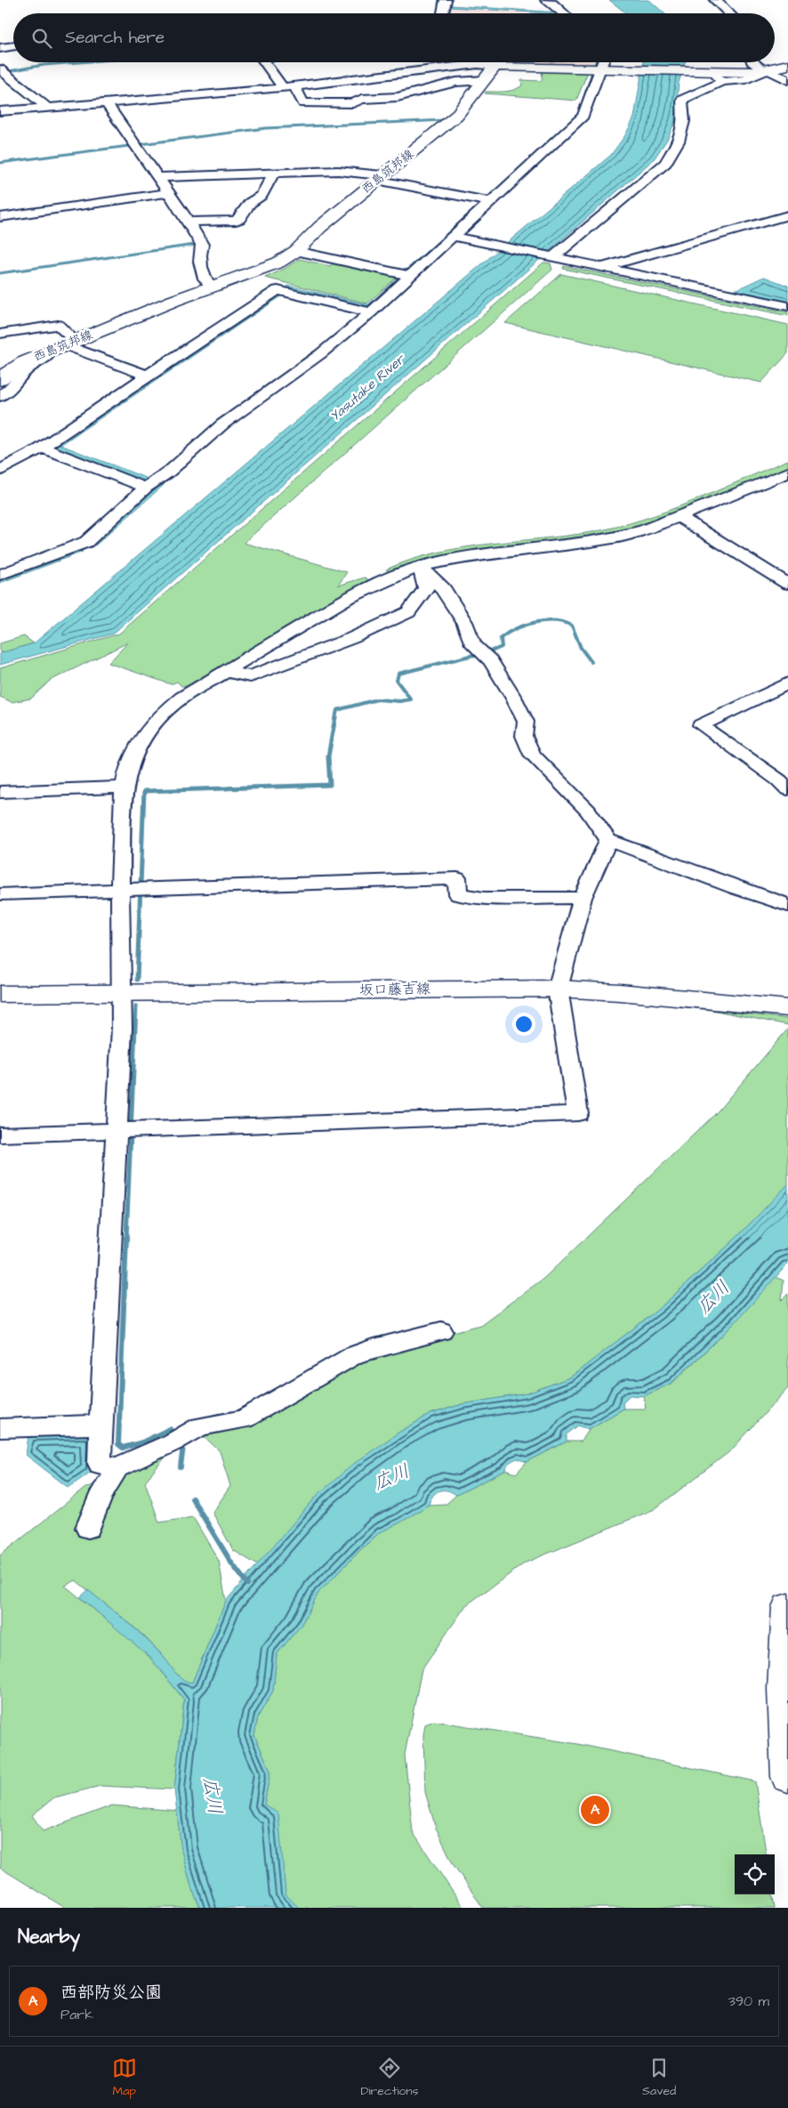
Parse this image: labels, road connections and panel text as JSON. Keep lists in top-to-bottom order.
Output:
{
  "streets": {
    "main road": ["西島筑邦線", "坂口藤吉線"]
  },
  "water": ["Yasutake River", "広川"],
  "page": {
    "search": "Search here",
    "pins": "A",
    "heading": "Nearby",
    "list": [
      {
        "mark": "A",
        "name": "西部防災公園",
        "note": "Park",
        "value": "390 m"
      }
    ],
    "nav": ["Map", "Directions", "Saved"]
  }
}
